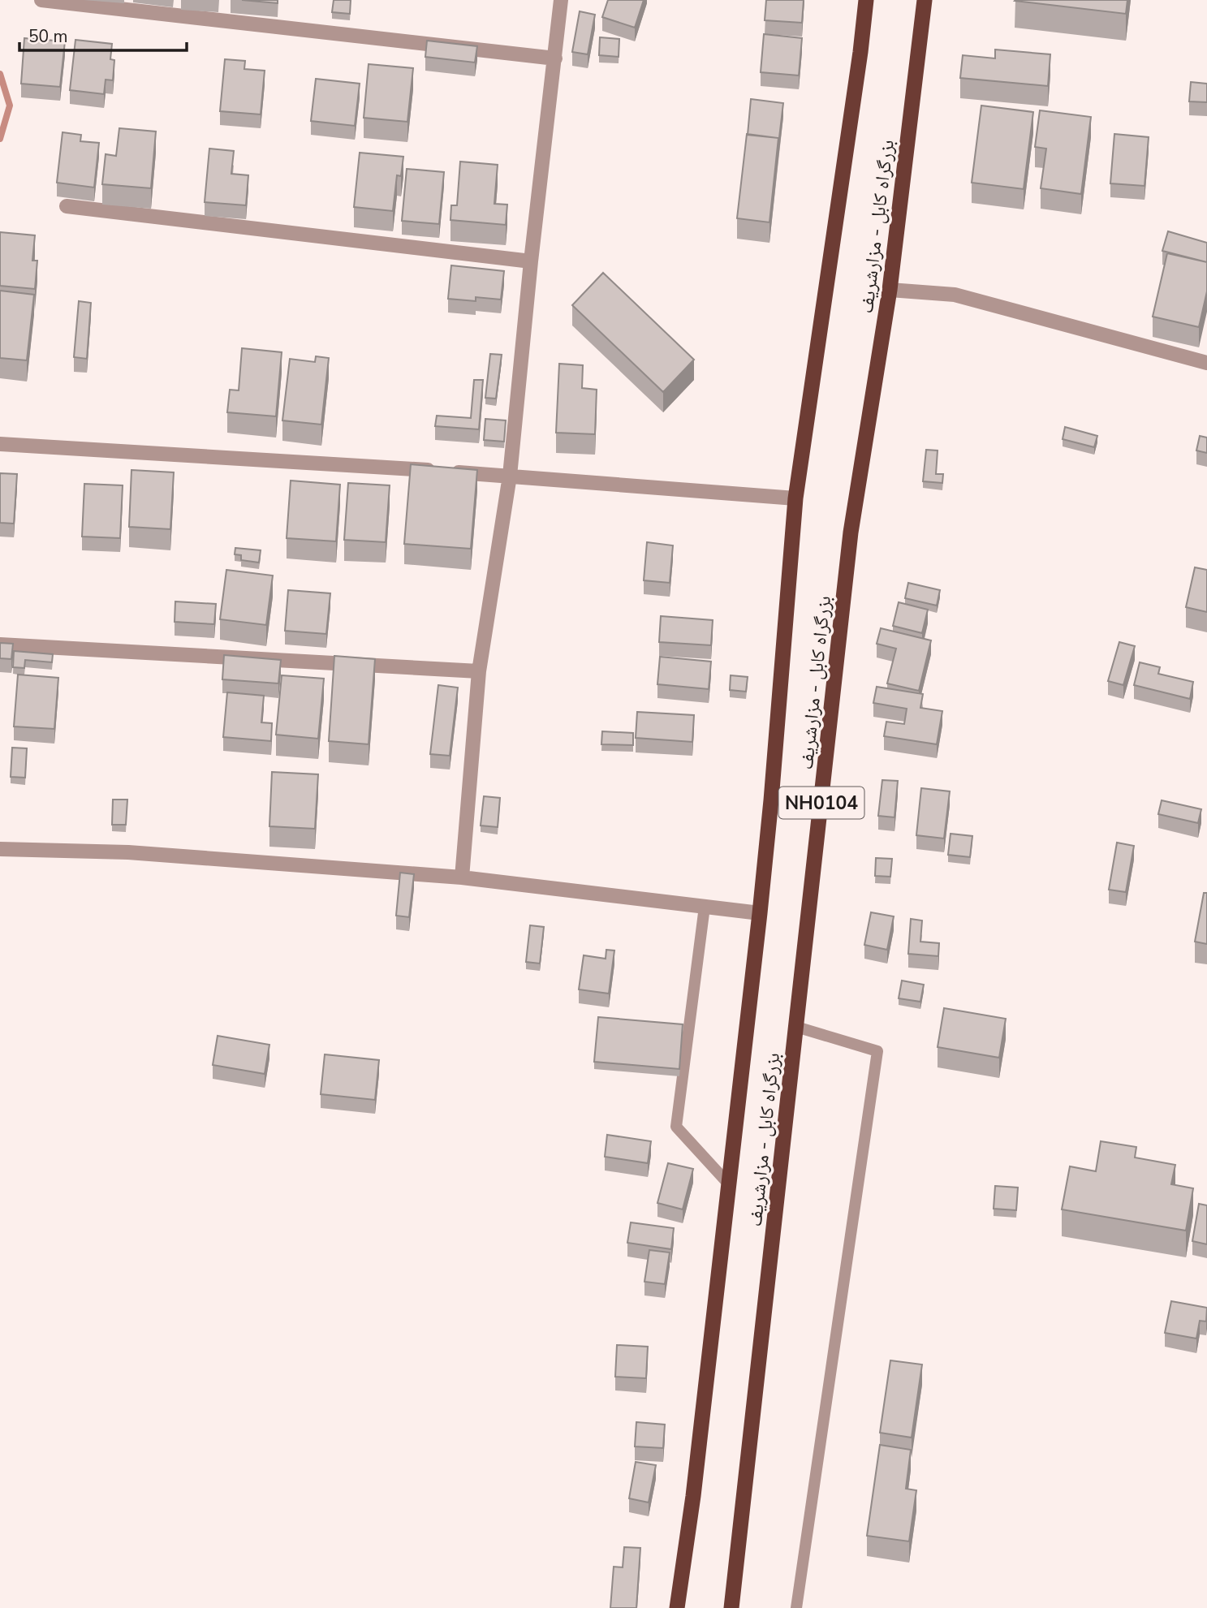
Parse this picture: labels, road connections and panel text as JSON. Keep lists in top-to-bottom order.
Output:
{
  "streets": {
    "highway": ["بزرگراه کابل - مزارشریف", "NH0104"]
  },
  "scale_bar": "50 m"
}
